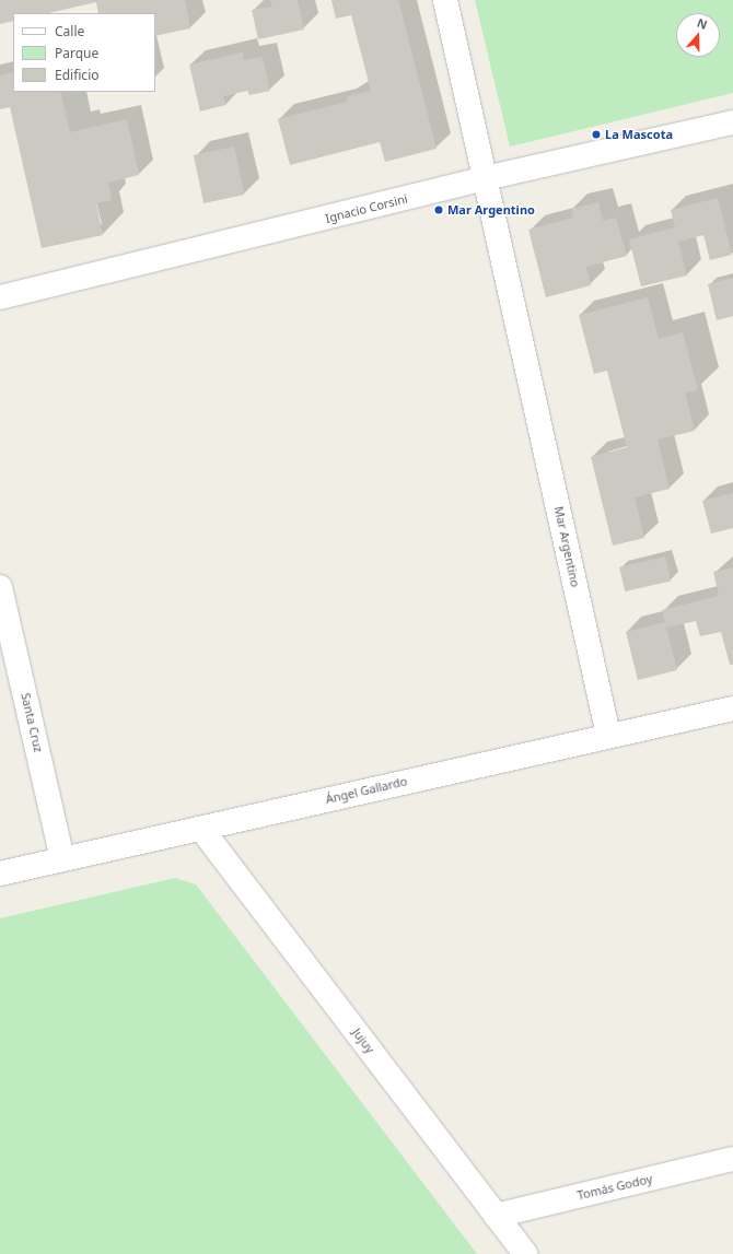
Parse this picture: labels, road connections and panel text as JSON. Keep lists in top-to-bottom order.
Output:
{
  "streets": {
    "street": [
      "Ignacio Corsini",
      "Mar Argentino",
      "Santa Cruz",
      "Ángel Gallardo",
      "Jujuy",
      "Tomás Godoy"
    ]
  },
  "crossings": [
    ["Ignacio Corsini", "Mar Argentino"],
    ["Mar Argentino", "Ángel Gallardo"],
    ["Santa Cruz", "Ángel Gallardo"],
    ["Ángel Gallardo", "Jujuy"],
    ["Jujuy", "Tomás Godoy"]
  ],
  "places": ["La Mascota", "Mar Argentino"],
  "legend": ["Calle", "Parque", "Edificio"],
  "north": "top"
}
